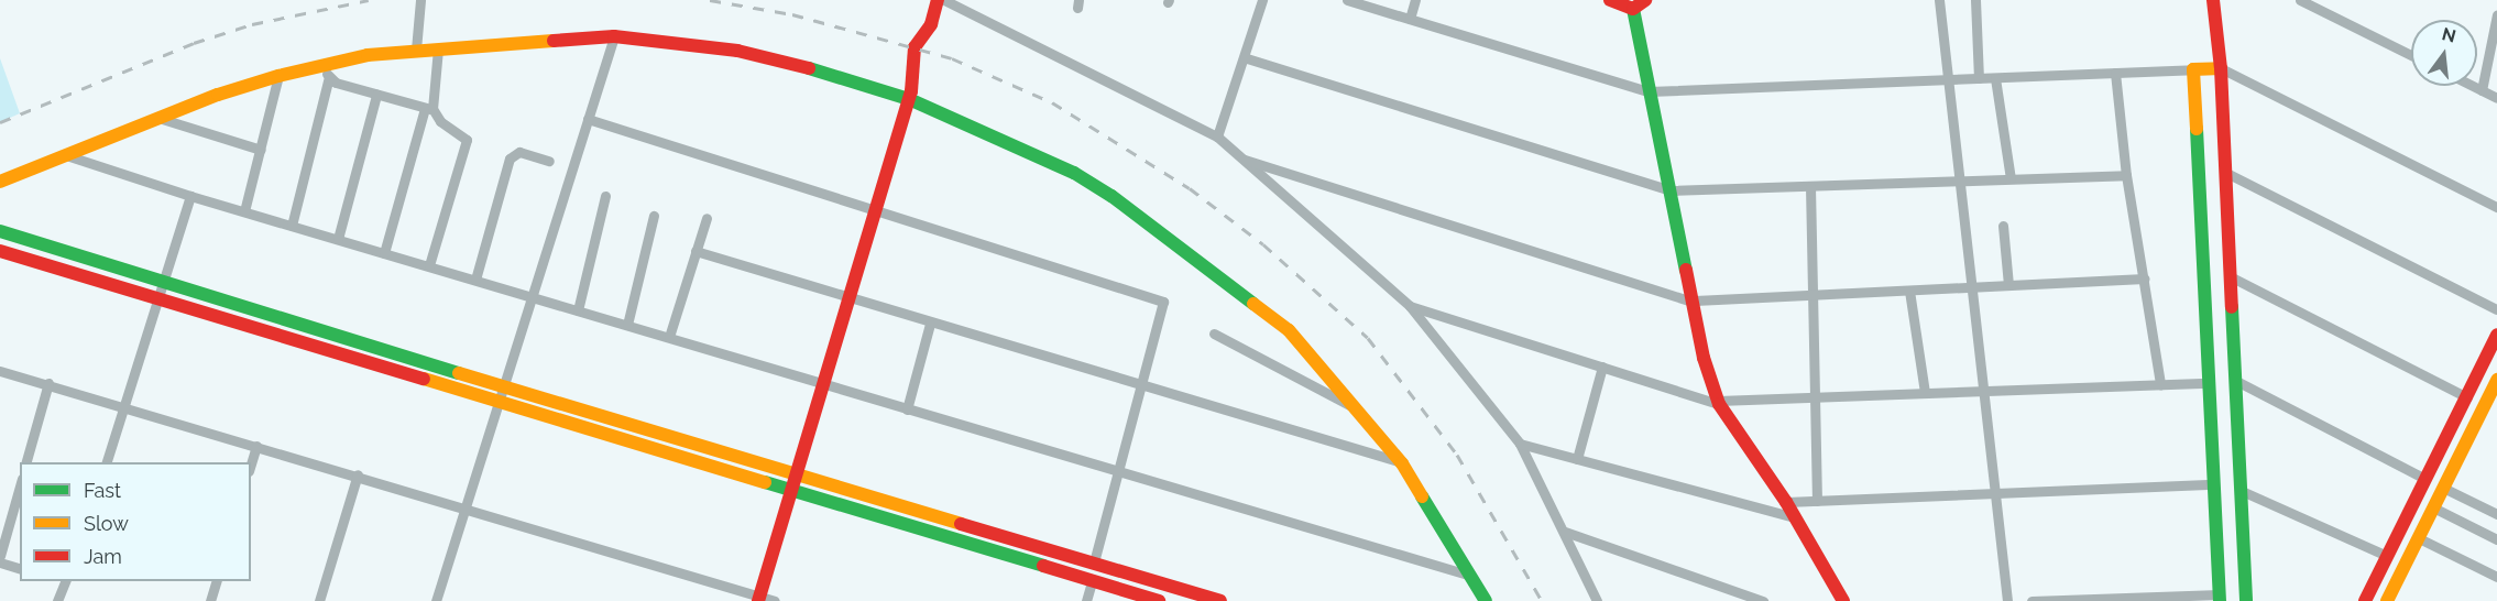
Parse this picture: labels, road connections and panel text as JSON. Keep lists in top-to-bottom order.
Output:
{
  "legend": ["Fast", "Slow", "Jam"],
  "north": "top"
}
